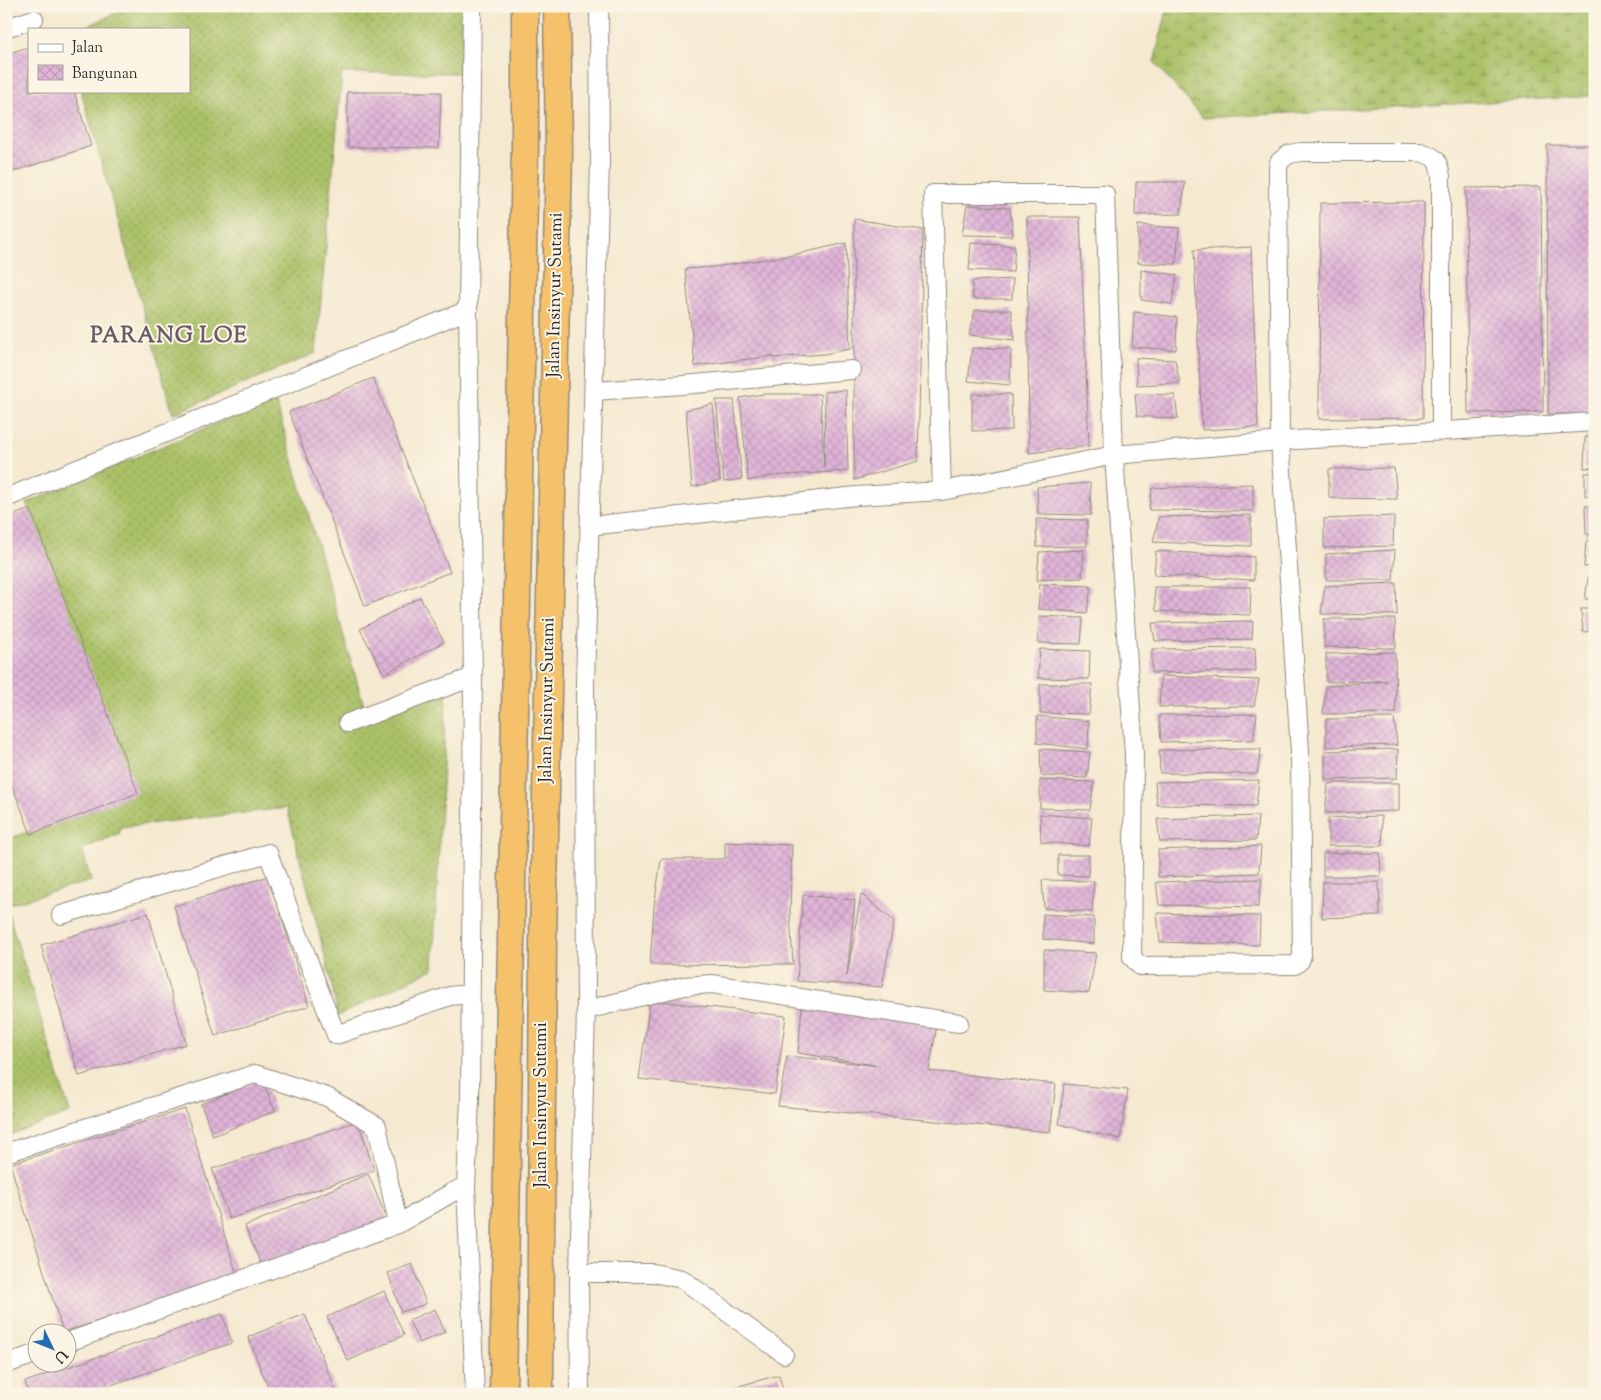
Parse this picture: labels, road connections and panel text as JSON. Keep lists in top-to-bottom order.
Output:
{
  "streets": {
    "highway": ["Jalan Insinyur Sutami"]
  },
  "districts": ["PARANG LOE"],
  "legend": ["Jalan", "Bangunan"],
  "north": "bottom right"
}
